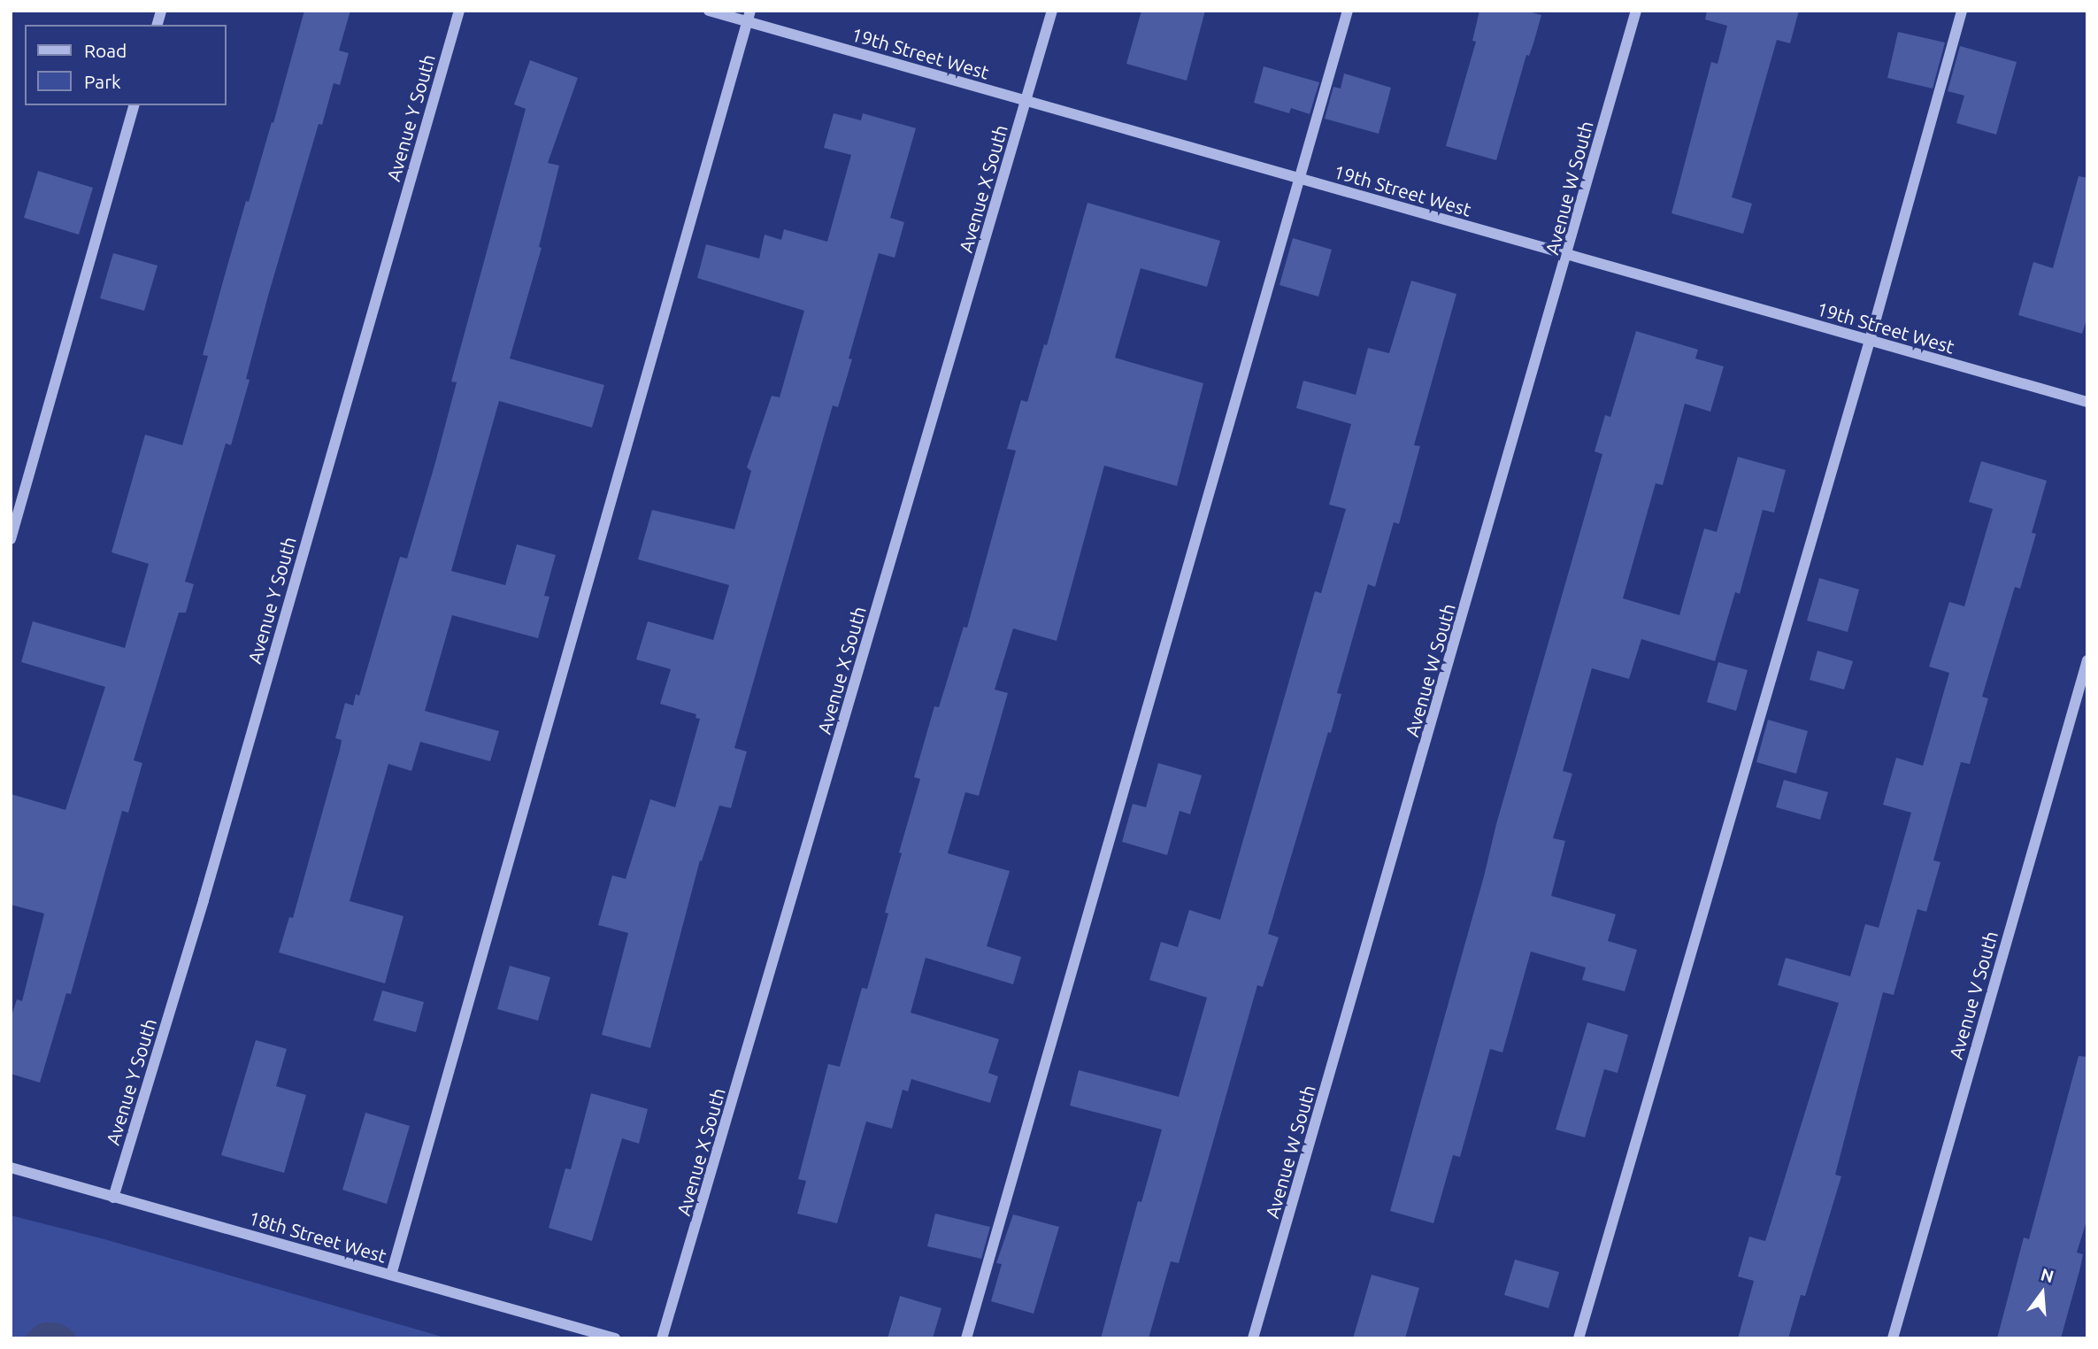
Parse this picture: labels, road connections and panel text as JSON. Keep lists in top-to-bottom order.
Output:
{
  "streets": {
    "street": [
      "19th Street West",
      "Avenue Y South",
      "Avenue W South",
      "Avenue X South",
      "Avenue V South",
      "18th Street West"
    ]
  },
  "crossings": [
    ["19th Street West", "Avenue W South"],
    ["19th Street West", "Avenue X South"],
    ["Avenue Y South", "18th Street West"]
  ],
  "legend": ["Road", "Park"],
  "north": "top"
}
